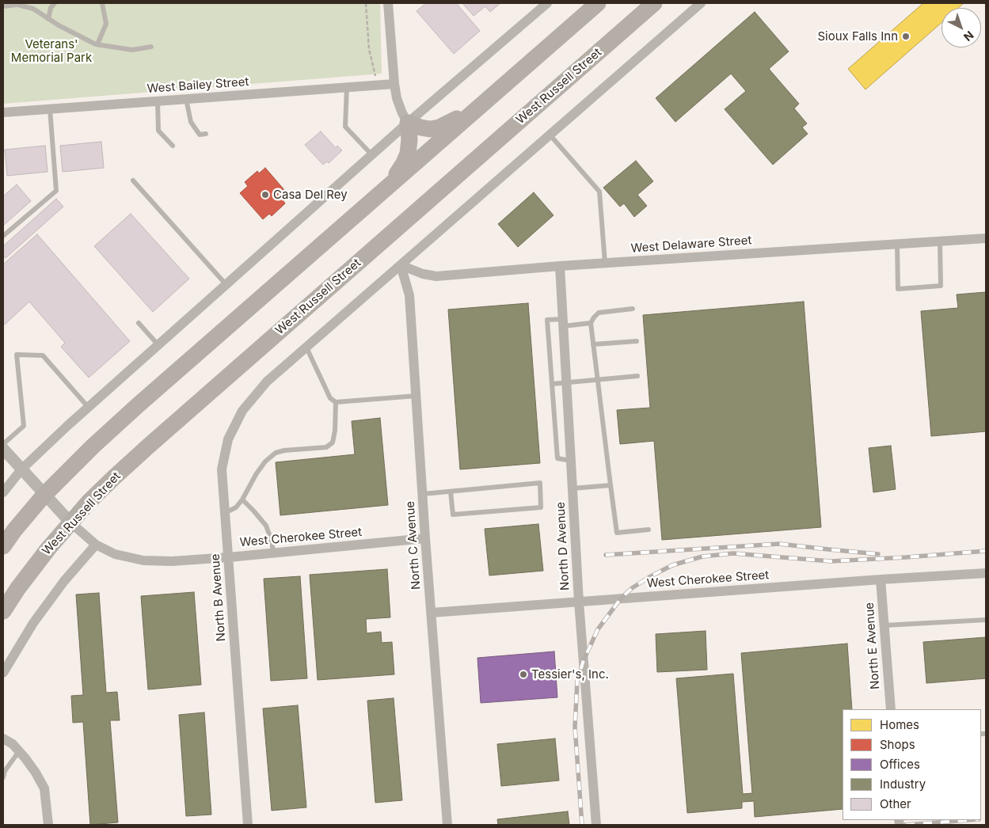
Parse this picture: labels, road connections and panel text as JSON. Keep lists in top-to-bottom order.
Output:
{
  "streets": {
    "highway": ["West Russell Street"],
    "street": [
      "West Bailey Street",
      "West Delaware Street",
      "West Cherokee Street",
      "North C Avenue",
      "North D Avenue",
      "North B Avenue",
      "North E Avenue"
    ]
  },
  "crossings": [
    ["West Russell Street", "West Cherokee Street"],
    ["West Delaware Street", "North C Avenue"],
    ["West Delaware Street", "North D Avenue"],
    ["West Cherokee Street", "North C Avenue"],
    ["West Cherokee Street", "North D Avenue"],
    ["West Cherokee Street", "North B Avenue"],
    ["West Cherokee Street", "North E Avenue"]
  ],
  "parks": ["Veterans' Memorial Park"],
  "places": ["Sioux Falls Inn", "Casa Del Rey", "Tessier's, Inc."],
  "legend": [
    "Homes",
    "Shops",
    "Offices",
    "Industry",
    "Other"
  ],
  "north": "bottom right"
}
